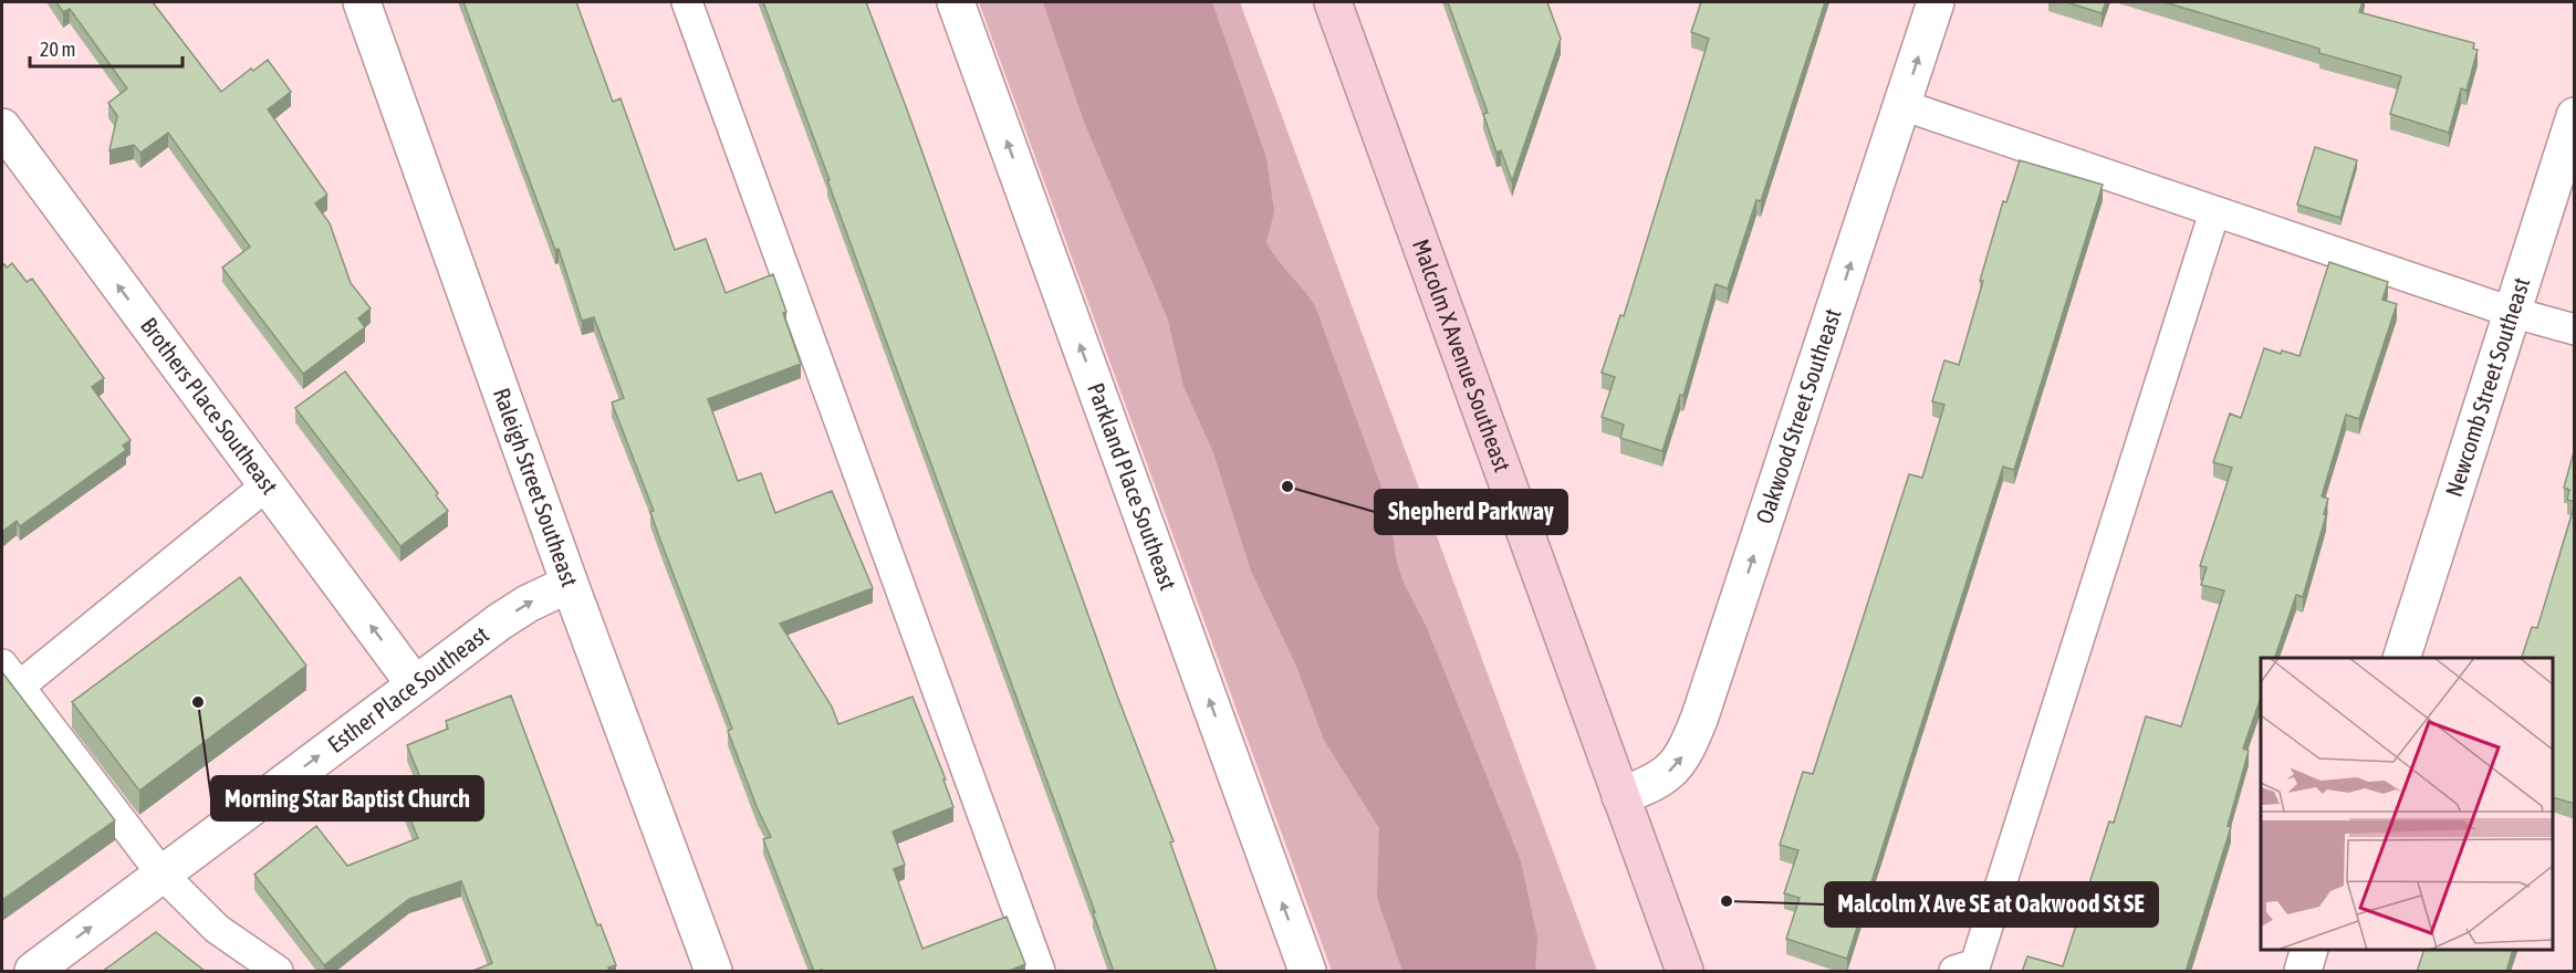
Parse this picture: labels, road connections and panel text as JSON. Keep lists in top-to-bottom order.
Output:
{
  "streets": {
    "main road": ["Malcolm X Avenue Southeast"],
    "street": [
      "Newcomb Street Southeast",
      "Brothers Place Southeast",
      "Oakwood Street Southeast",
      "Parkland Place Southeast",
      "Raleigh Street Southeast",
      "Esther Place Southeast"
    ]
  },
  "crossings": [
    ["Malcolm X Avenue Southeast", "Oakwood Street Southeast"],
    ["Brothers Place Southeast", "Esther Place Southeast"],
    ["Raleigh Street Southeast", "Esther Place Southeast"]
  ],
  "one_way": [
    "Brothers Place Southeast",
    "Oakwood Street Southeast",
    "Parkland Place Southeast",
    "Esther Place Southeast"
  ],
  "places": ["Shepherd Parkway", "Morning Star Baptist Church", "Malcolm X Ave SE at Oakwood St SE"],
  "scale_bar": "20 m"
}
